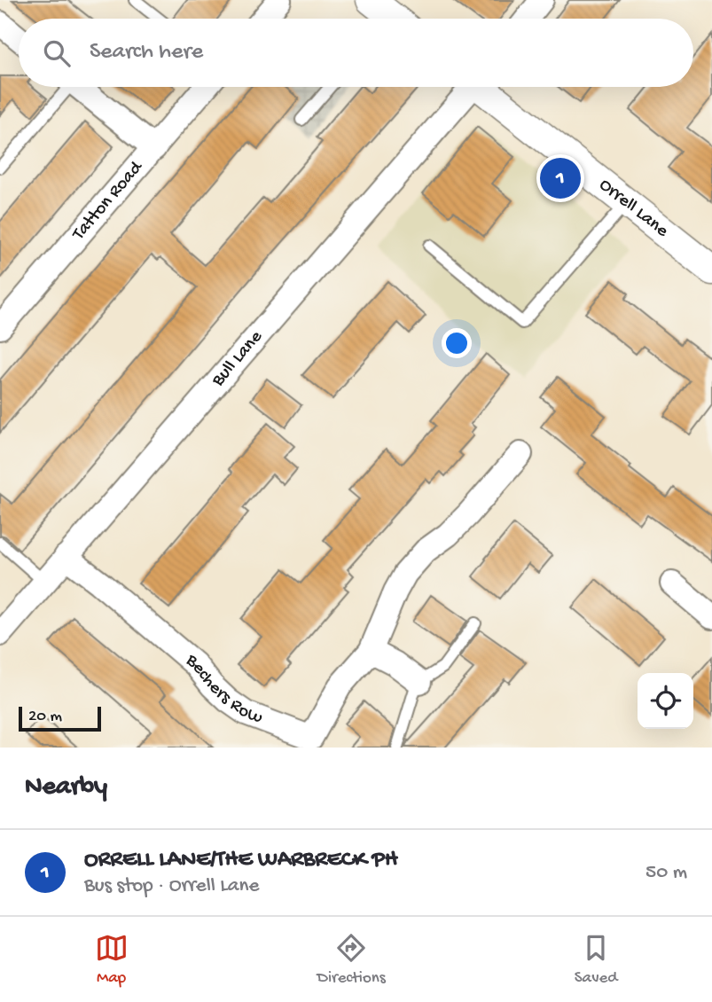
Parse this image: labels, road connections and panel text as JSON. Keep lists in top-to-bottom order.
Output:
{
  "streets": {
    "street": [
      "Tatton Road",
      "Orrell Lane",
      "Bull Lane",
      "Bechers Row"
    ]
  },
  "crossings": [
    ["Bull Lane", "Bechers Row"]
  ],
  "scale_bar": "20 m",
  "page": {
    "search": "Search here",
    "pins": "1",
    "scale": "20 m",
    "heading": "Nearby",
    "list": [
      {
        "mark": "1",
        "name": "ORRELL LANE/THE WARBRECK PH",
        "note": "Bus stop · Orrell Lane",
        "value": "50 m"
      }
    ],
    "nav": ["Map", "Directions", "Saved"]
  }
}
